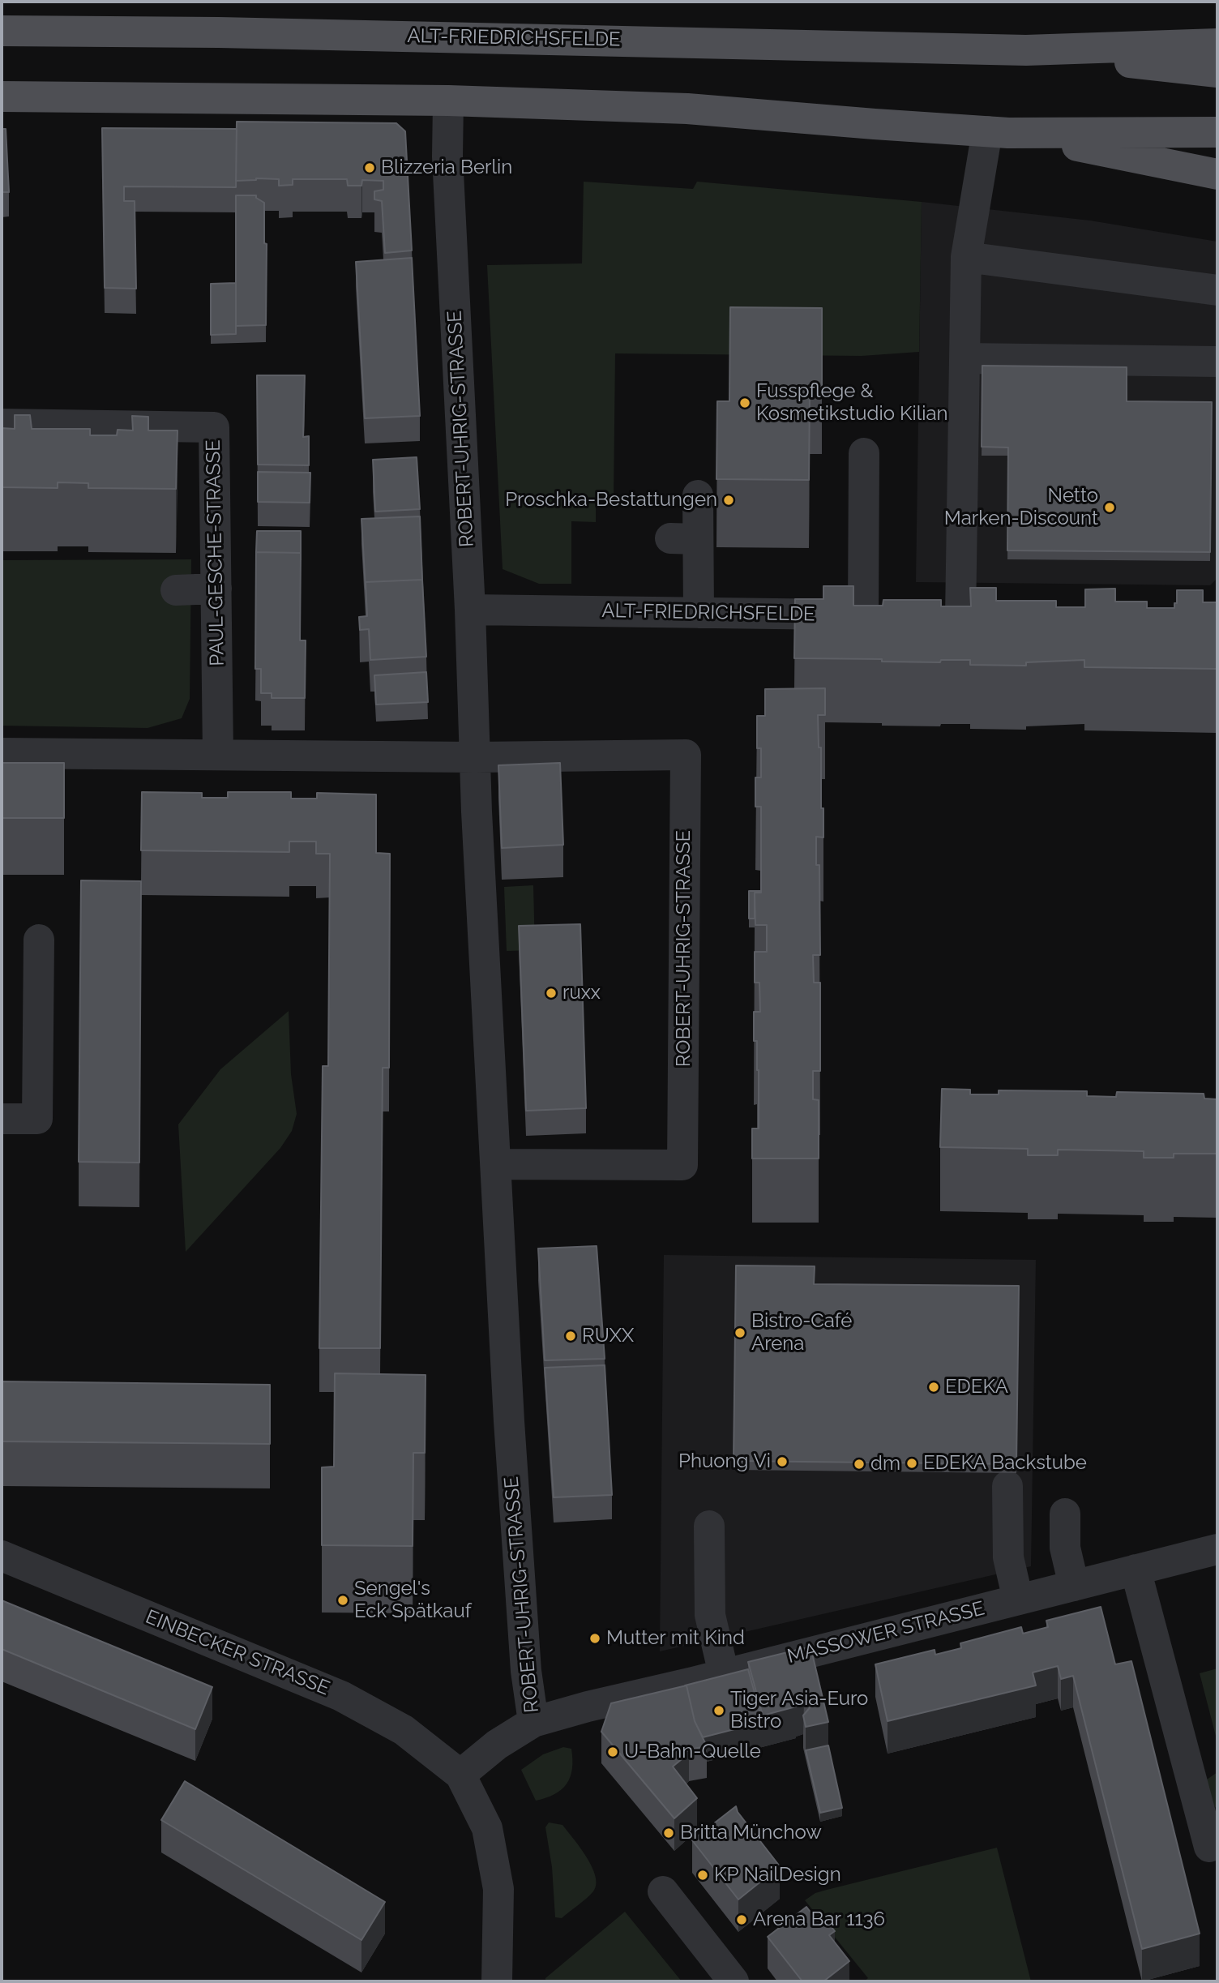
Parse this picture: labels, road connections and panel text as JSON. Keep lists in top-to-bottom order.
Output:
{
  "streets": {
    "main road": ["ALT-FRIEDRICHSFELDE"],
    "street": [
      "ROBERT-UHRIG-STRASSE",
      "PAUL-GESCHE-STRASSE",
      "MASSOWER STRASSE",
      "EINBECKER STRASSE"
    ]
  },
  "crossings": [
    ["ALT-FRIEDRICHSFELDE", "ROBERT-UHRIG-STRASSE"],
    ["ROBERT-UHRIG-STRASSE", "MASSOWER STRASSE"],
    ["ROBERT-UHRIG-STRASSE", "EINBECKER STRASSE"]
  ],
  "places": [
    "Blizzeria Berlin",
    "Fusspflege & Kosmetikstudio Kilian",
    "Proschka-Bestattungen",
    "Netto Marken-Discount",
    "ruxx",
    "Bistro-Café Arena",
    "RUXX",
    "EDEKA",
    "Phuong Vi",
    "EDEKA Backstube",
    "dm",
    "Sengel's Eck Spätkauf",
    "Mutter mit Kind",
    "Tiger Asia-Euro Bistro",
    "U-Bahn-Quelle",
    "Britta Münchow",
    "KP NailDesign",
    "Arena Bar 1136"
  ]
}
